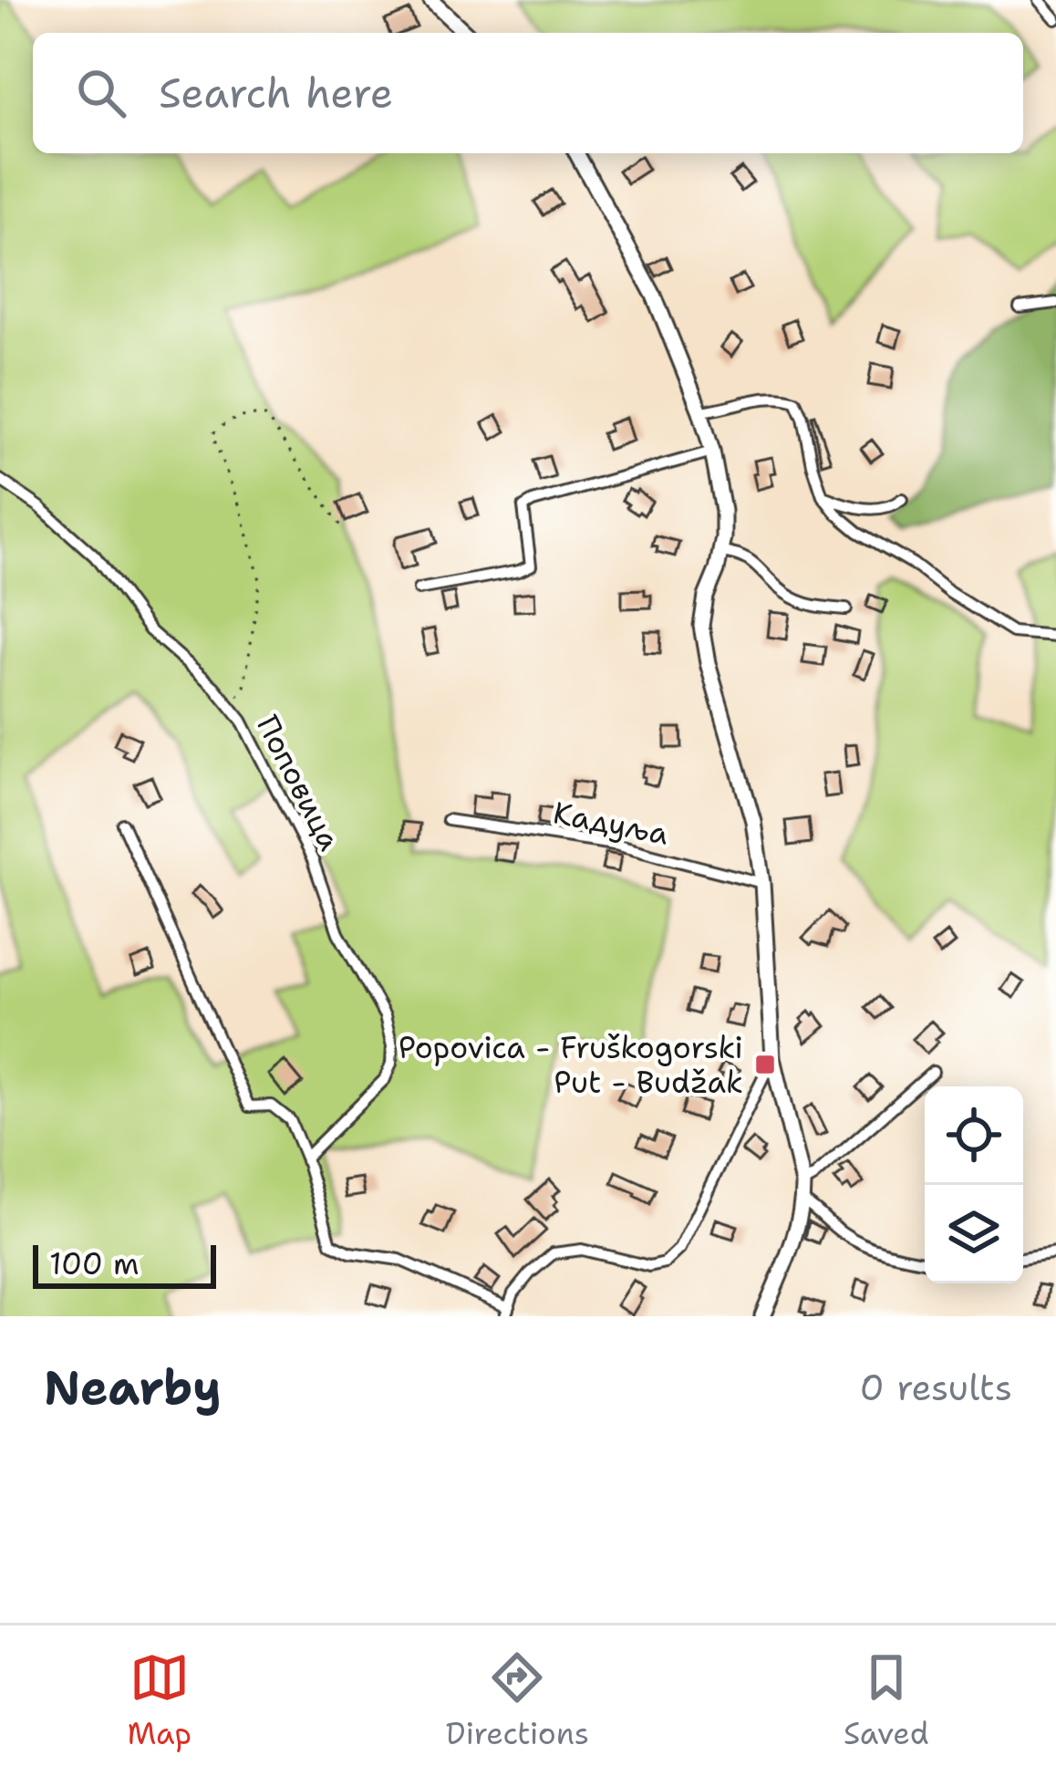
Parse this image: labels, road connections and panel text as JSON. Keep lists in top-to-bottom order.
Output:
{
  "streets": {
    "street": ["Поповица", "Кадуља"]
  },
  "places": {
    "transit": ["Popovica - Fruškogorski Put - Budžak"]
  },
  "scale_bar": "100 m",
  "page": {
    "search": "Search here",
    "scale": "100 m",
    "heading": ["Nearby", "0 results"],
    "nav": ["Map", "Directions", "Saved"]
  }
}
